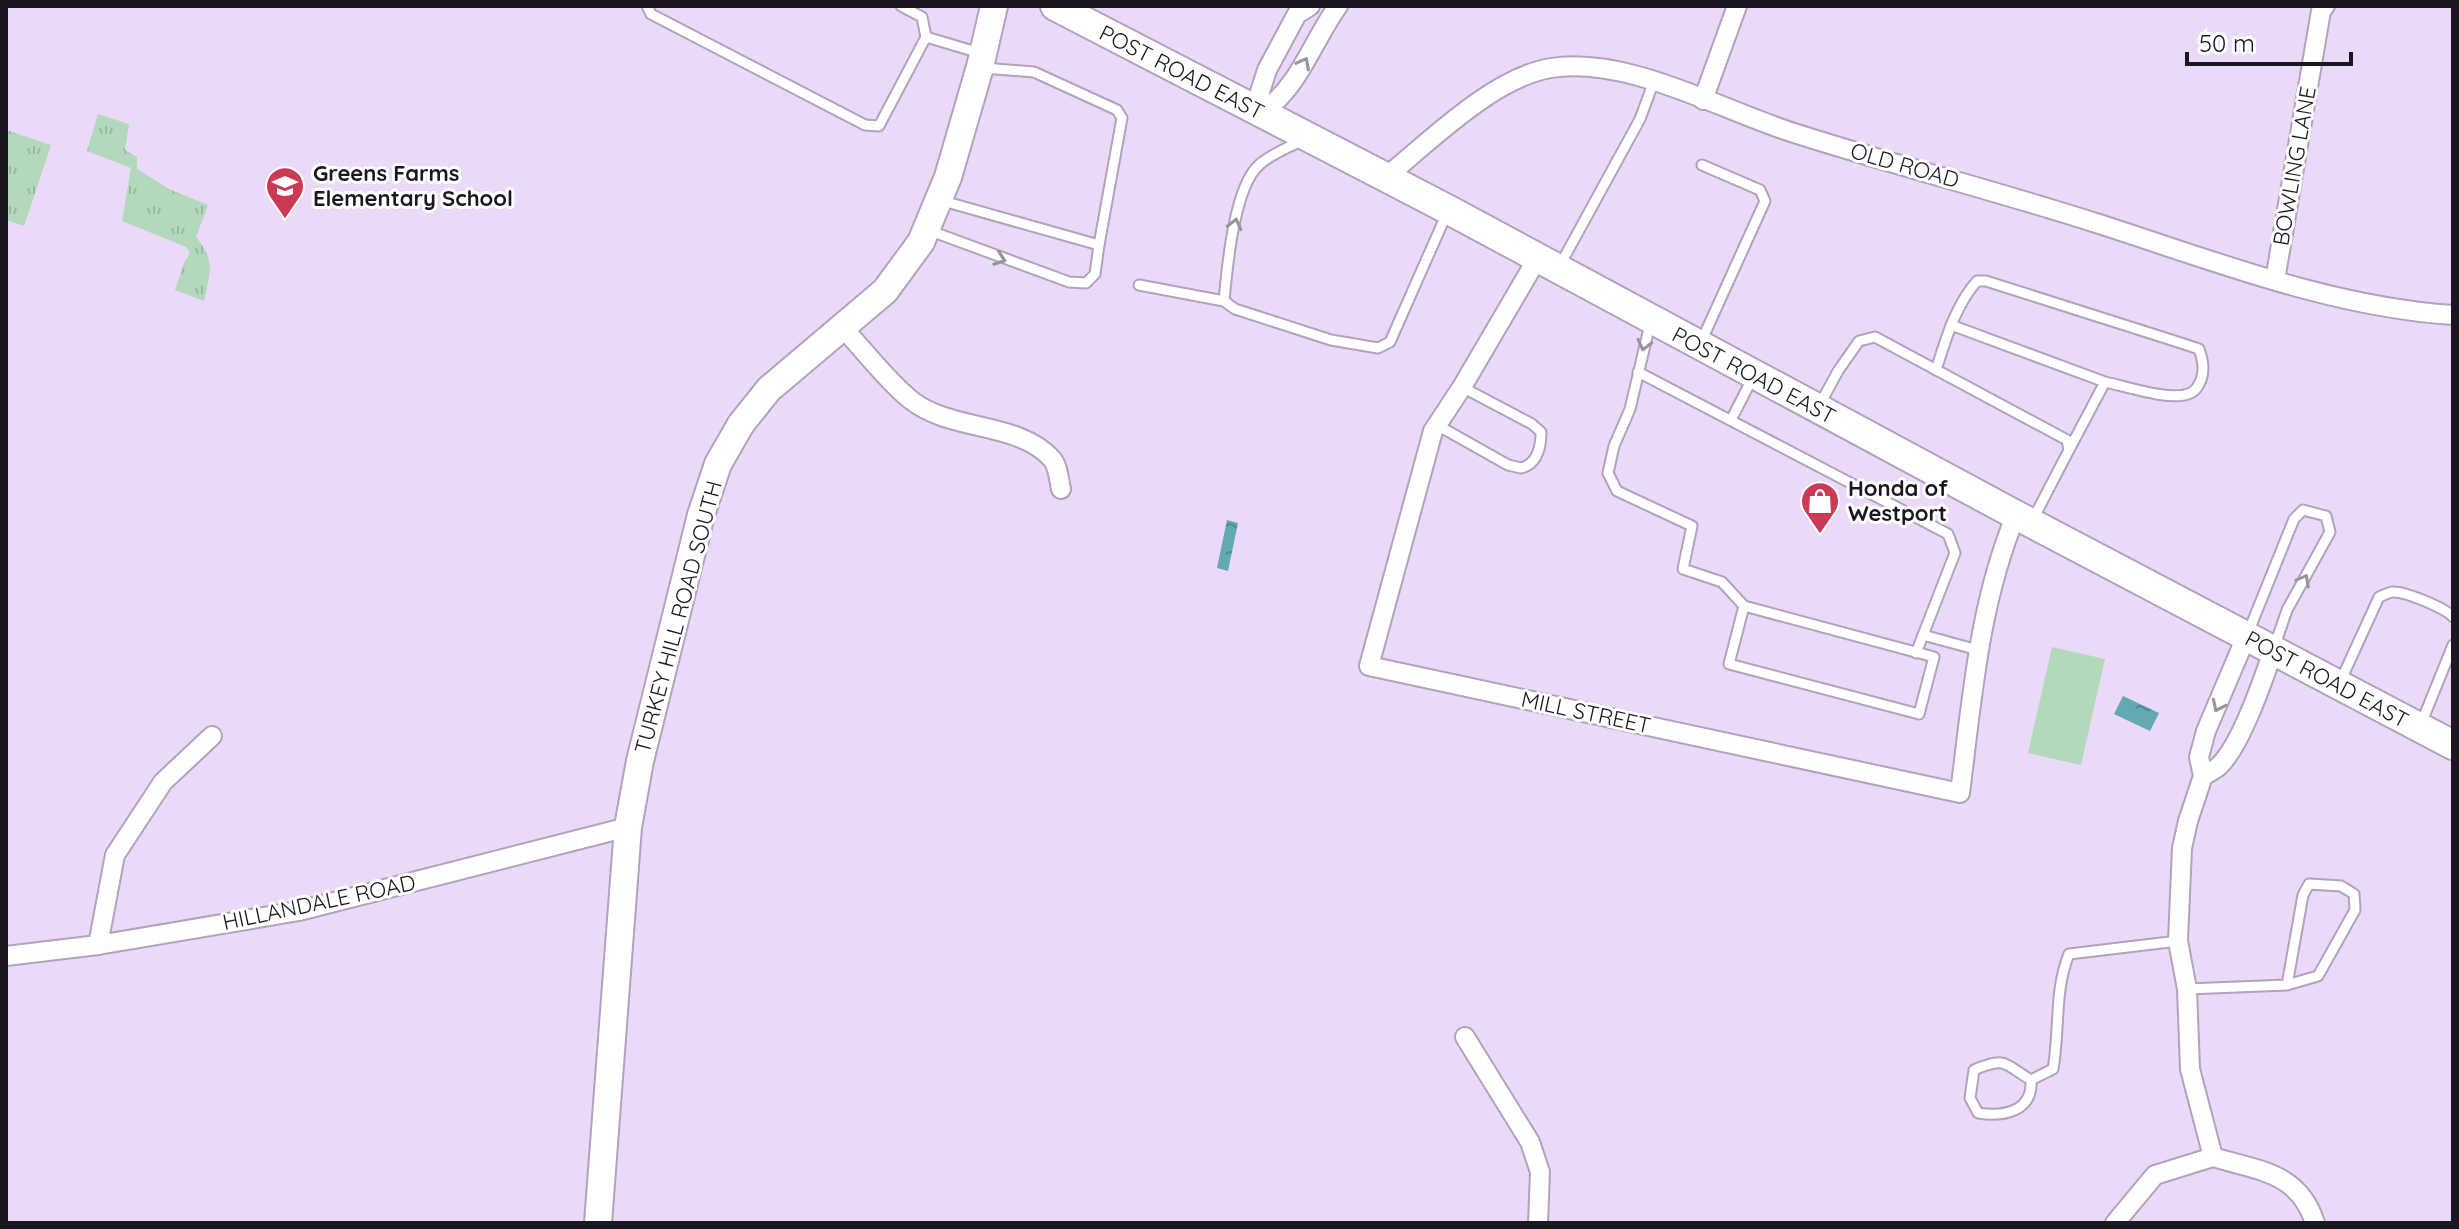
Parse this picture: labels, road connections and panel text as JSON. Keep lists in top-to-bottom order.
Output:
{
  "streets": {
    "main road": ["POST ROAD EAST"],
    "street": [
      "OLD ROAD",
      "BOWLING LANE",
      "TURKEY HILL ROAD SOUTH",
      "MILL STREET",
      "HILLANDALE ROAD"
    ]
  },
  "crossings": [
    ["POST ROAD EAST", "OLD ROAD"],
    ["POST ROAD EAST", "MILL STREET"],
    ["OLD ROAD", "BOWLING LANE"],
    ["TURKEY HILL ROAD SOUTH", "HILLANDALE ROAD"]
  ],
  "places": {
    "school or university": ["Greens Farms Elementary School"],
    "shop": ["Honda of Westport"]
  },
  "scale_bar": "50 m"
}
